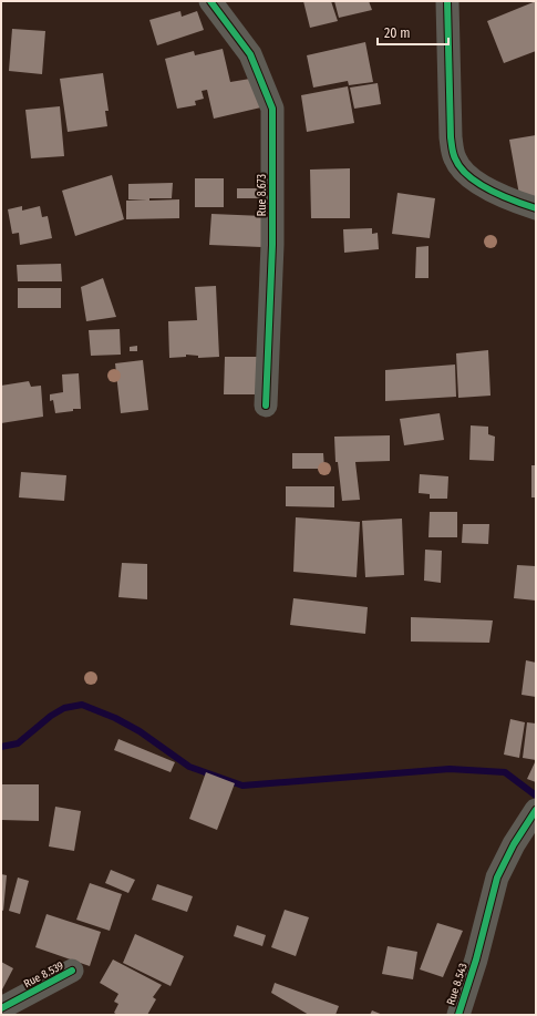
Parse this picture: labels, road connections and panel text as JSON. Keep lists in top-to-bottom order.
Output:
{
  "streets": {
    "street": ["Rue 8.673", "Rue 8.539", "Rue 8.543"]
  },
  "scale_bar": "20 m"
}
